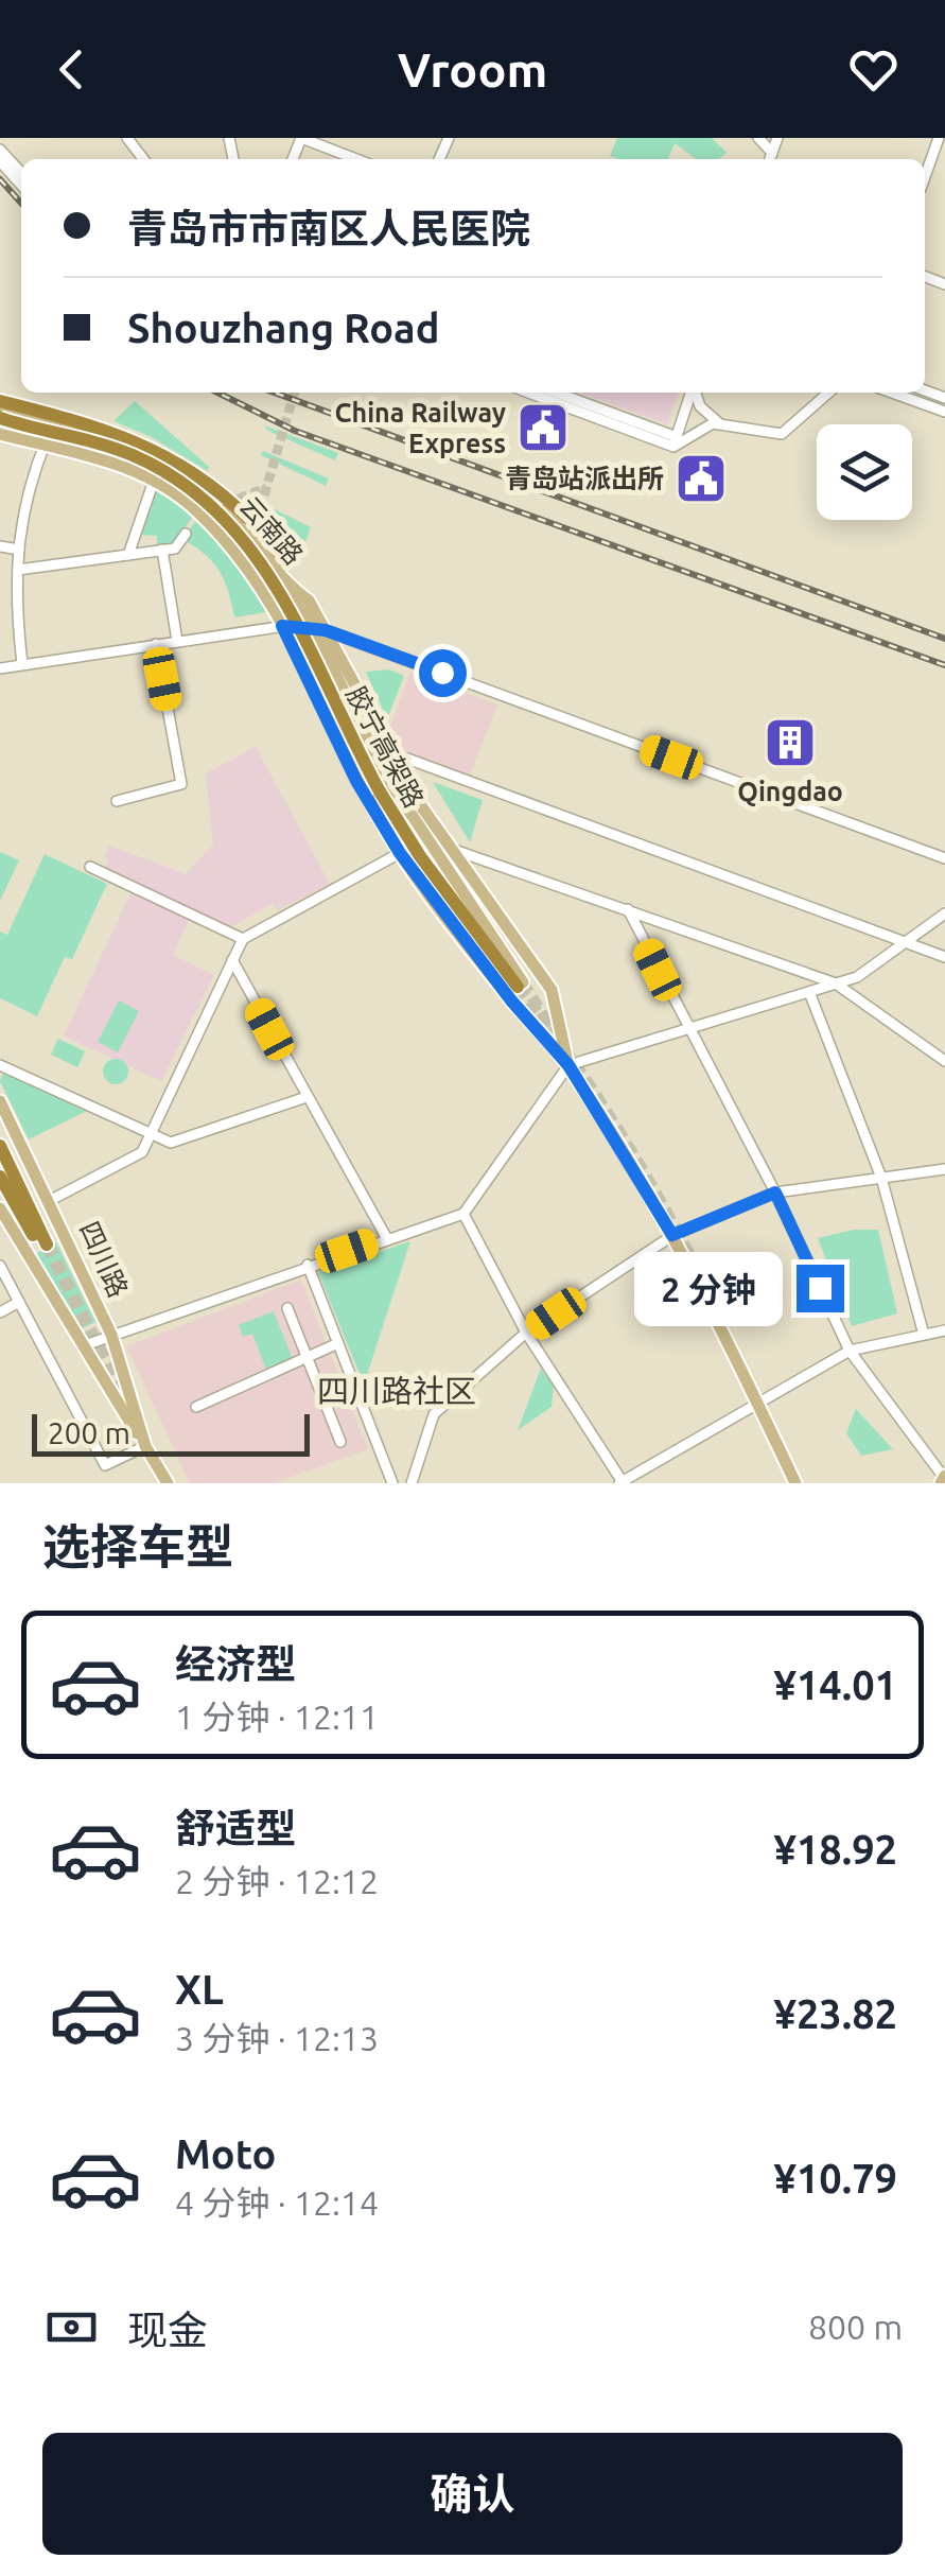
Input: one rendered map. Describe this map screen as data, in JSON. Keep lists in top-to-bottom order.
{
  "streets": {
    "highway": ["胶宁高架路"],
    "main road": ["云南路", "四川路"]
  },
  "districts": ["四川路社区"],
  "places": {
    "public building": ["China Railway Express", "青岛站派出所"],
    "building": ["Qingdao"]
  },
  "scale_bar": "200 m",
  "page": {
    "header": "Vroom",
    "banner": ["青岛市市南区人民医院", "Shouzhang Road"],
    "bubble": "2 分钟",
    "scale": "200 m",
    "heading": "选择车型",
    "list": [
      {
        "name": "经济型",
        "note": "1 分钟 · 12:11",
        "value": "¥14.01"
      },
      {
        "name": "舒适型",
        "note": "2 分钟 · 12:12",
        "value": "¥18.92"
      },
      {
        "name": "XL",
        "note": "3 分钟 · 12:13",
        "value": "¥23.82"
      },
      {
        "name": "Moto",
        "note": "4 分钟 · 12:14",
        "value": "¥10.79"
      }
    ],
    "pay": ["现金", "800 m"],
    "buttons": "确认"
  }
}
